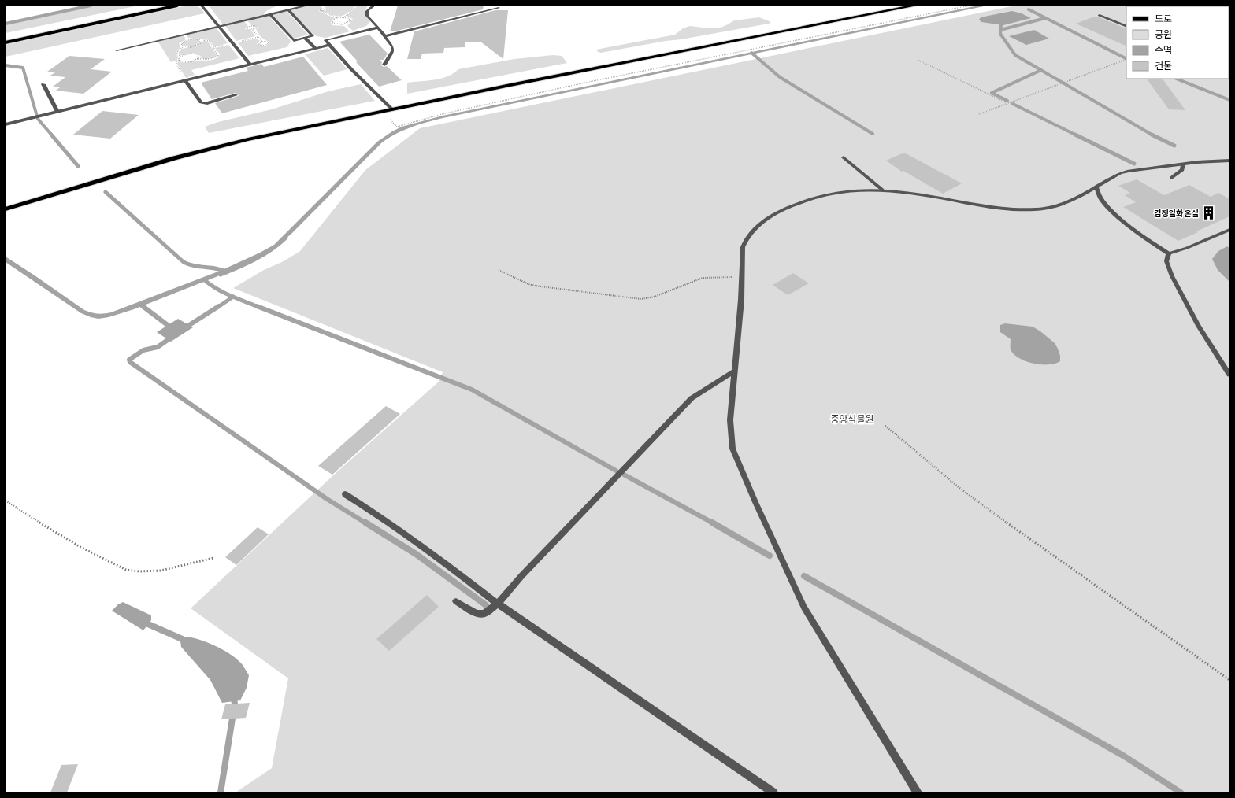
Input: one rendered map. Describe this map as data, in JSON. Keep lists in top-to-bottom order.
{
  "parks": ["중앙식물원"],
  "places": {
    "building": ["김정일화 온실"]
  },
  "legend": [
    "도로",
    "공원",
    "수역",
    "건물"
  ]
}
